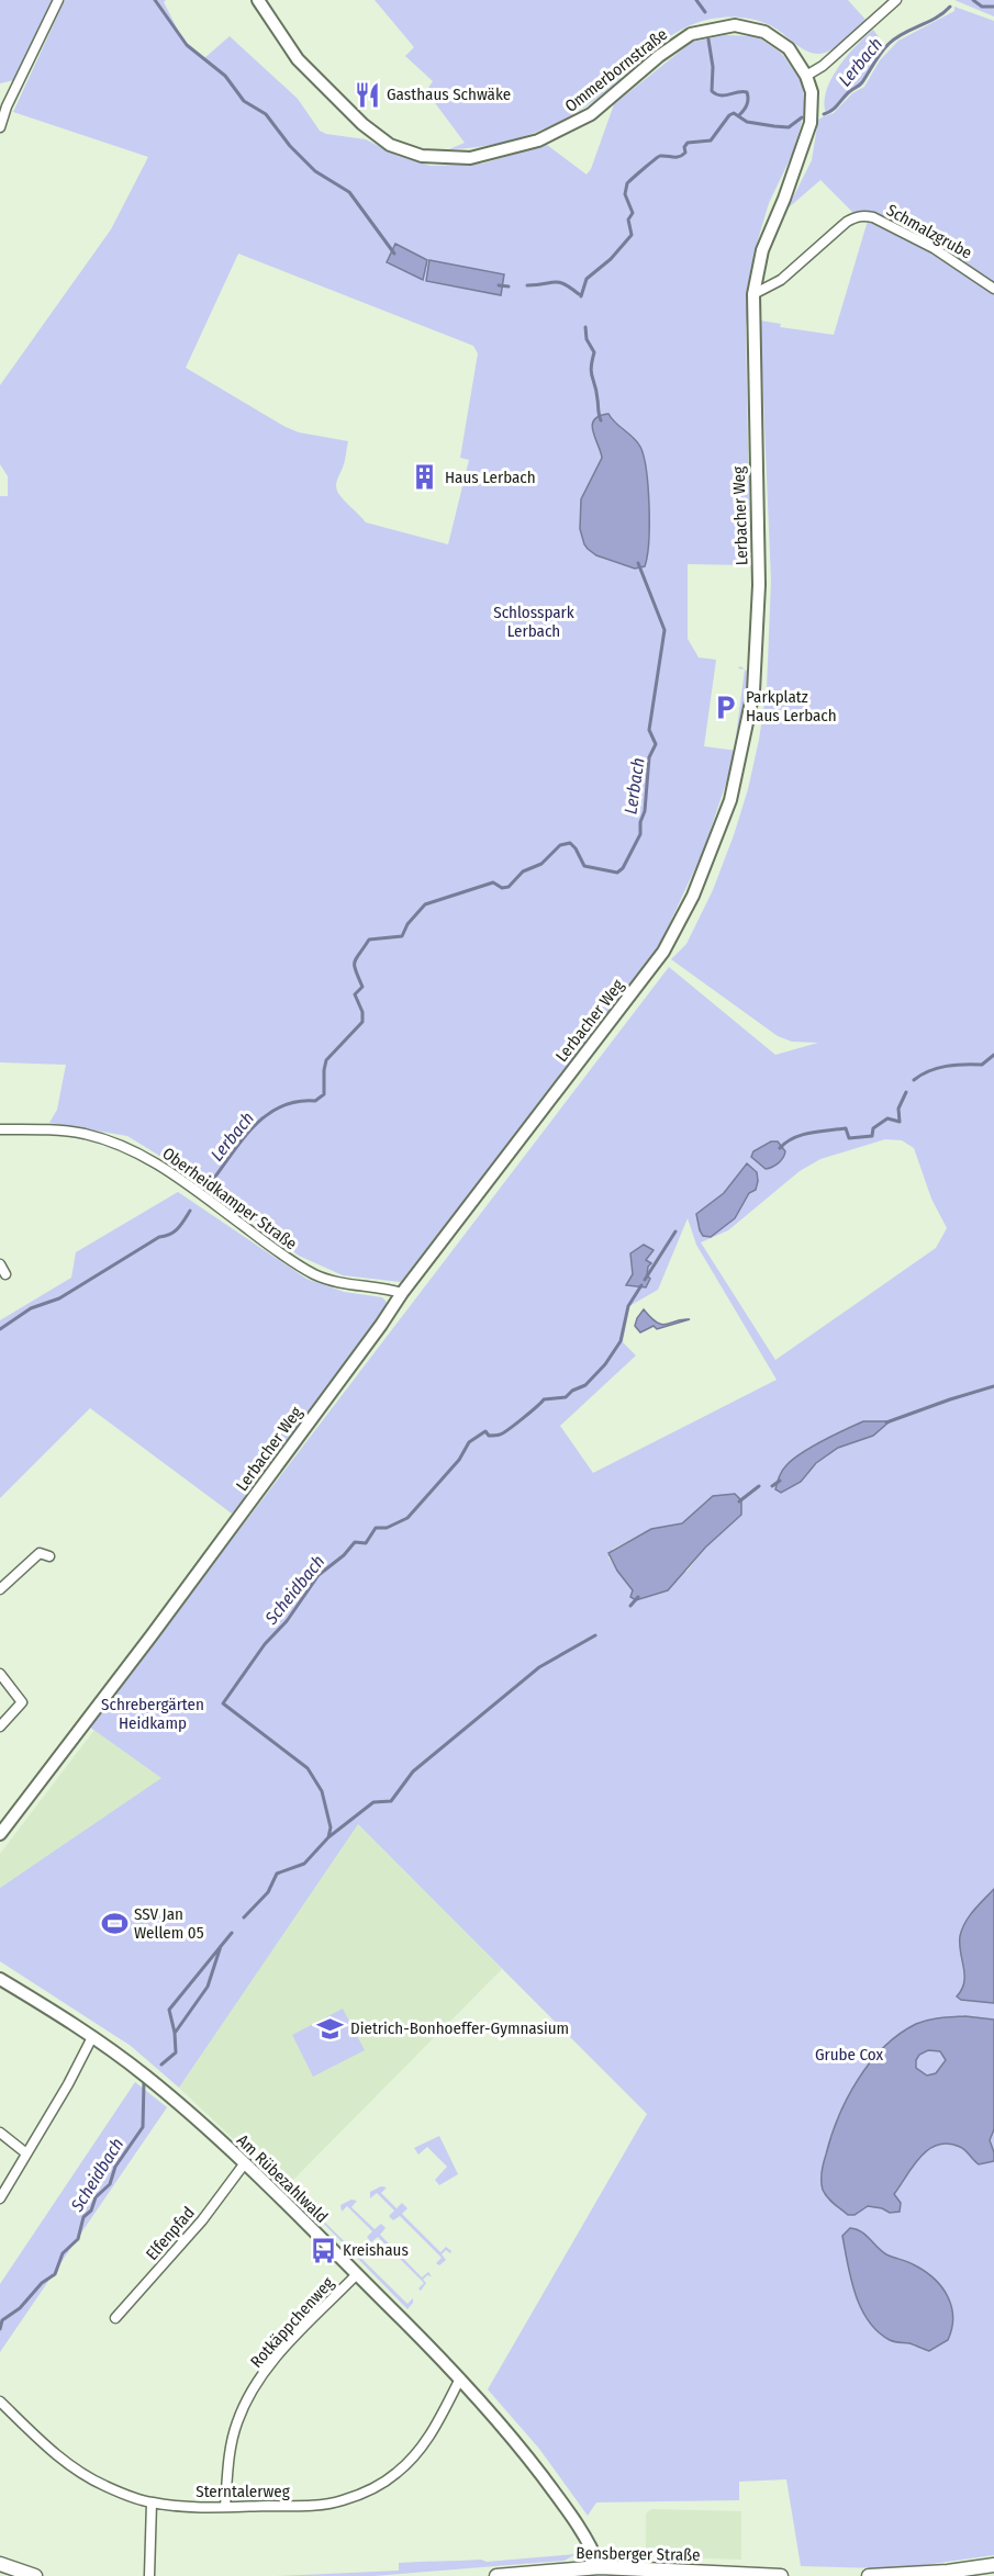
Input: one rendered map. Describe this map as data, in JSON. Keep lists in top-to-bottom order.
{
  "streets": {
    "main road": ["Bensberger Straße"],
    "street": [
      "Ommerbornstraße",
      "Schmalzgrube",
      "Lerbacher Weg",
      "Oberheidkamper Straße",
      "Am Rübezahlwald",
      "Elfenpfad",
      "Rotkäppchenweg",
      "Sterntalerweg"
    ]
  },
  "crossings": [
    ["Ommerbornstraße", "Lerbacher Weg"],
    ["Schmalzgrube", "Lerbacher Weg"],
    ["Lerbacher Weg", "Oberheidkamper Straße"],
    ["Am Rübezahlwald", "Elfenpfad"],
    ["Am Rübezahlwald", "Rotkäppchenweg"],
    ["Am Rübezahlwald", "Sterntalerweg"],
    ["Am Rübezahlwald", "Bensberger Straße"],
    ["Rotkäppchenweg", "Sterntalerweg"]
  ],
  "water": ["Lerbach", "Scheidbach"],
  "parks": ["Schlosspark Lerbach", "Schrebergärten Heidkamp", "Grube Cox"],
  "places": {
    "restaurant": ["Gasthaus Schwäke"],
    "building": ["Haus Lerbach"],
    "parking": ["Parkplatz Haus Lerbach"],
    "sports": ["SSV Jan Wellem 05"],
    "school or university": ["Dietrich-Bonhoeffer-Gymnasium"],
    "bus stop": ["Kreishaus"]
  }
}
